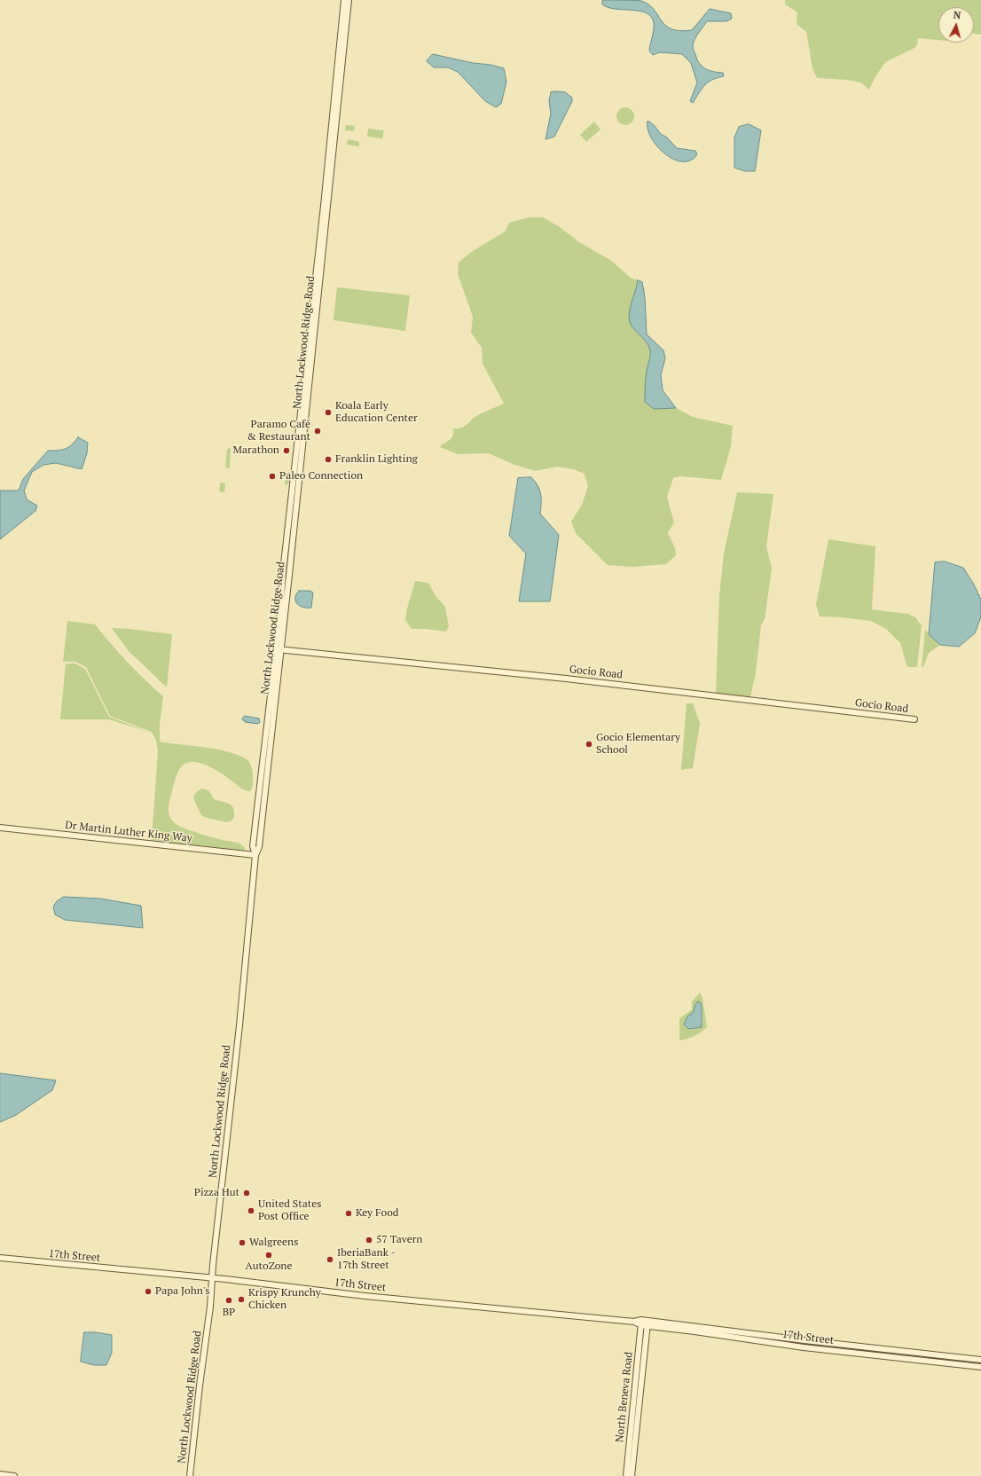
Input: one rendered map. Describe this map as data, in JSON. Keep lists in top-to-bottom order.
{
  "streets": {
    "main road": [
      "North Lockwood Ridge Road",
      "Gocio Road",
      "Dr Martin Luther King Way",
      "17th Street",
      "North Beneva Road"
    ]
  },
  "crossings": [
    ["North Lockwood Ridge Road", "Gocio Road"],
    ["North Lockwood Ridge Road", "Dr Martin Luther King Way"],
    ["North Lockwood Ridge Road", "17th Street"],
    ["17th Street", "North Beneva Road"]
  ],
  "places": [
    "Koala Early Education Center",
    "Paramo Café & Restaurant",
    "Marathon",
    "Franklin Lighting",
    "Paleo Connection",
    "Gocio Elementary School",
    "Pizza Hut",
    "United States Post Office",
    "Key Food",
    "57 Tavern",
    "Walgreens",
    "AutoZone",
    "IberiaBank - 17th Street",
    "Papa John's",
    "Krispy Krunchy Chicken",
    "BP"
  ],
  "north": "top"
}
